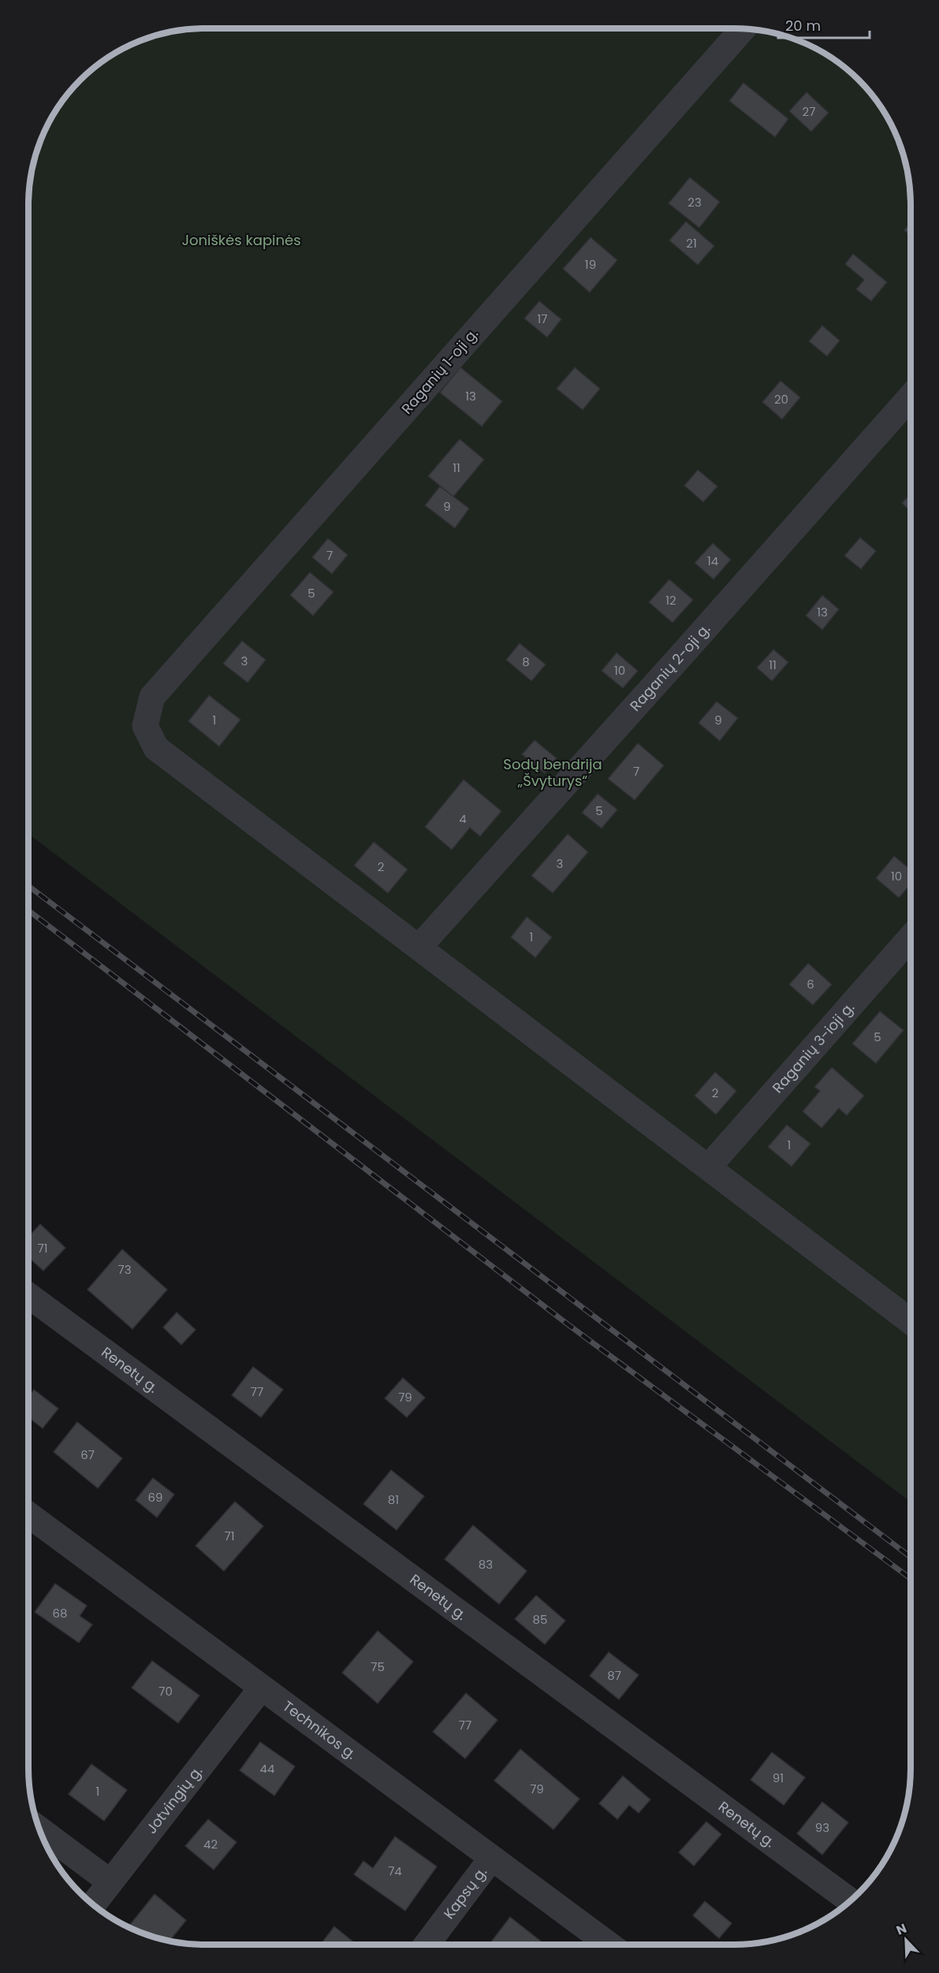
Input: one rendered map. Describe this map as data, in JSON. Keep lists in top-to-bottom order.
{
  "streets": {
    "street": [
      "Raganių 1-oji g.",
      "Raganių 2-oji g.",
      "Raganių 3-ioji g.",
      "Renetų g.",
      "Technikos g.",
      "Jotvingių g.",
      "Kapsų g."
    ]
  },
  "crossings": [
    ["Raganių 1-oji g.", "Raganių 2-oji g."],
    ["Technikos g.", "Jotvingių g."],
    ["Technikos g.", "Kapsų g."]
  ],
  "parks": ["Joniškės kapinės", "Sodų bendrija „Švyturys“"],
  "house_numbers": [
    "27",
    "23",
    "21",
    "19",
    "17",
    "13",
    "20",
    "11",
    "9",
    "7",
    "14",
    "5",
    "12",
    "13",
    "3",
    "8",
    "11",
    "10",
    "1",
    "9",
    "7",
    "5",
    "4",
    "3",
    "2",
    "10",
    "1",
    "6",
    "5",
    "2",
    "1",
    "71",
    "73",
    "77",
    "79",
    "67",
    "69",
    "81",
    "71",
    "83",
    "68",
    "85",
    "75",
    "87",
    "70",
    "77",
    "44",
    "91",
    "79",
    "1",
    "93",
    "42",
    "74"
  ],
  "scale_bar": "20 m",
  "north": "top left"
}
